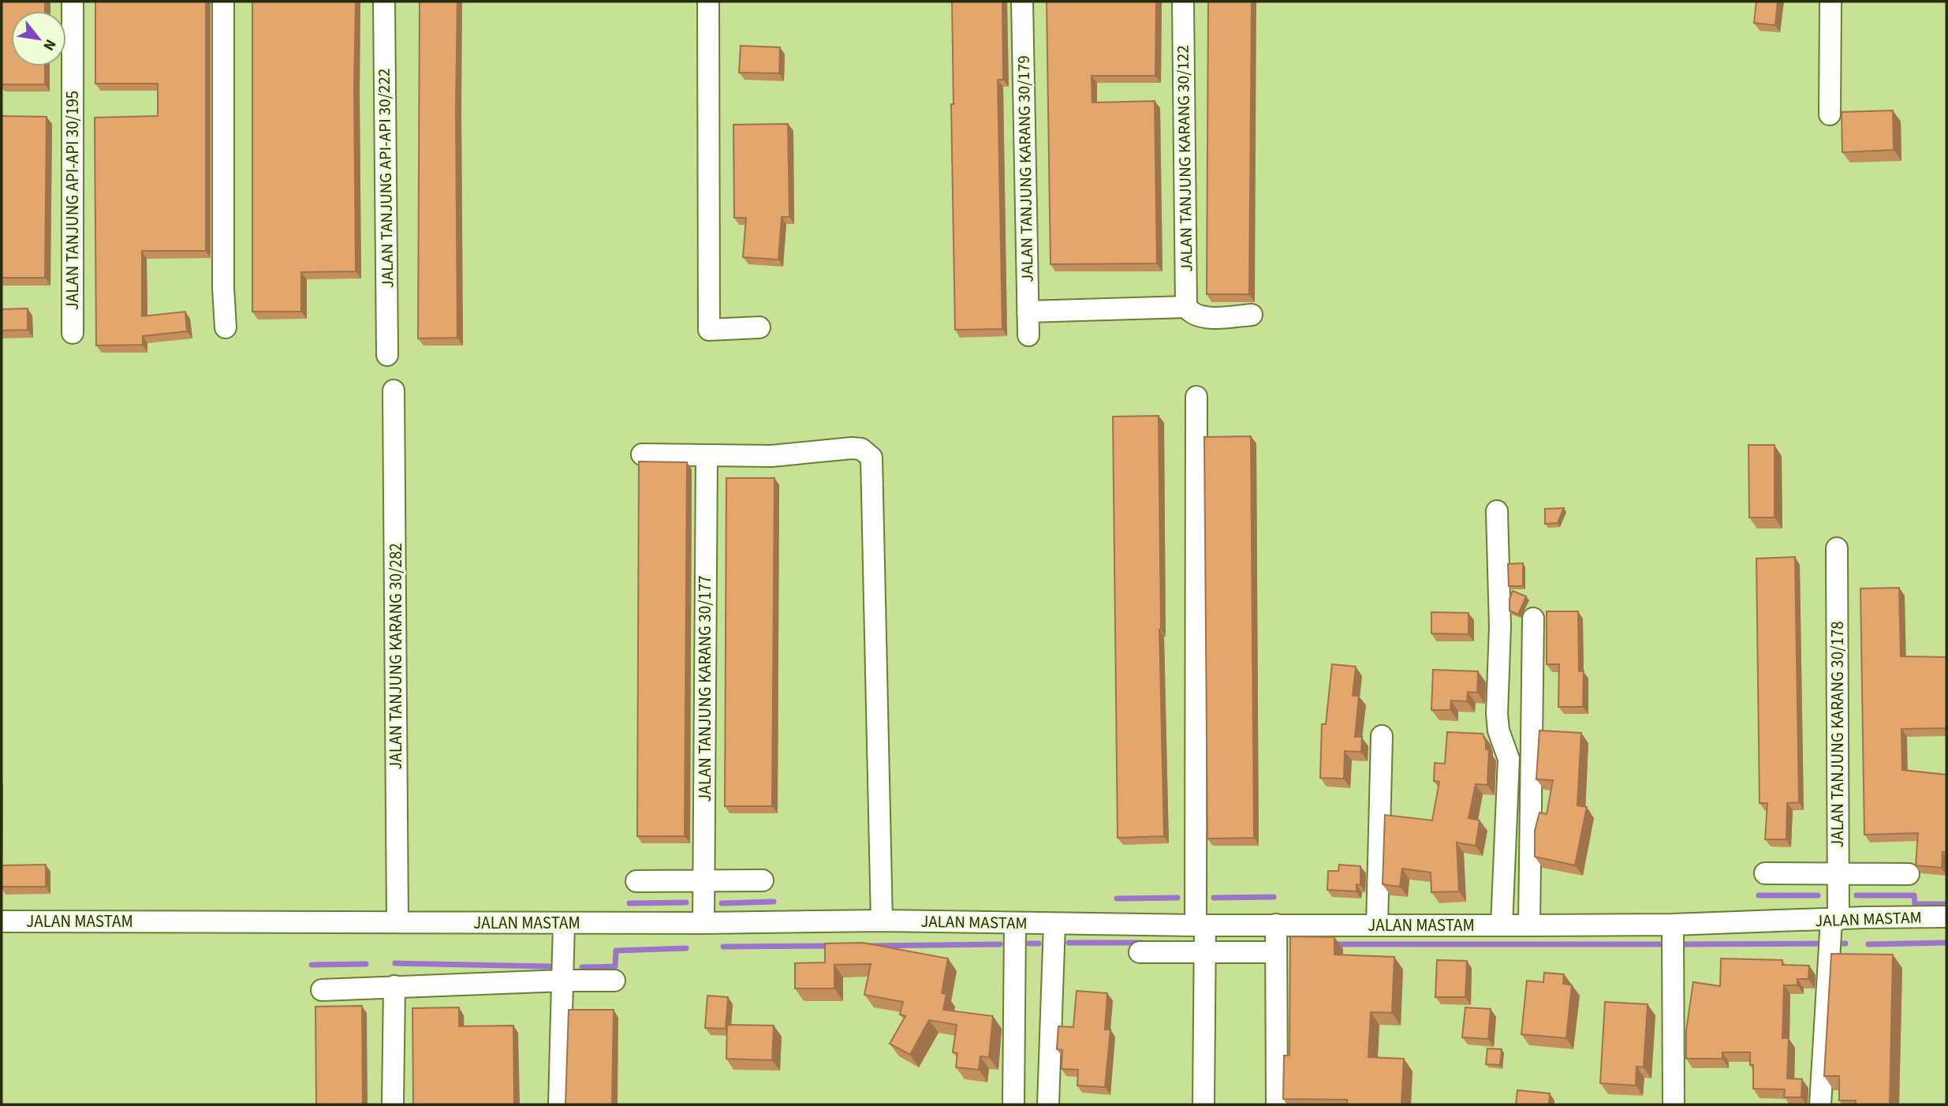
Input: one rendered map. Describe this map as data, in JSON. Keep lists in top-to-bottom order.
{
  "streets": {
    "street": [
      "JALAN TANJUNG KARANG 30/122",
      "JALAN TANJUNG KARANG 30/179",
      "JALAN TANJUNG API-API 30/222",
      "JALAN TANJUNG API-API 30/195",
      "JALAN TANJUNG KARANG 30/282",
      "JALAN TANJUNG KARANG 30/177",
      "JALAN TANJUNG KARANG 30/178",
      "JALAN MASTAM"
    ]
  },
  "crossings": [
    ["JALAN TANJUNG KARANG 30/282", "JALAN MASTAM"],
    ["JALAN TANJUNG KARANG 30/177", "JALAN MASTAM"],
    ["JALAN TANJUNG KARANG 30/178", "JALAN MASTAM"]
  ],
  "north": "bottom right"
}
